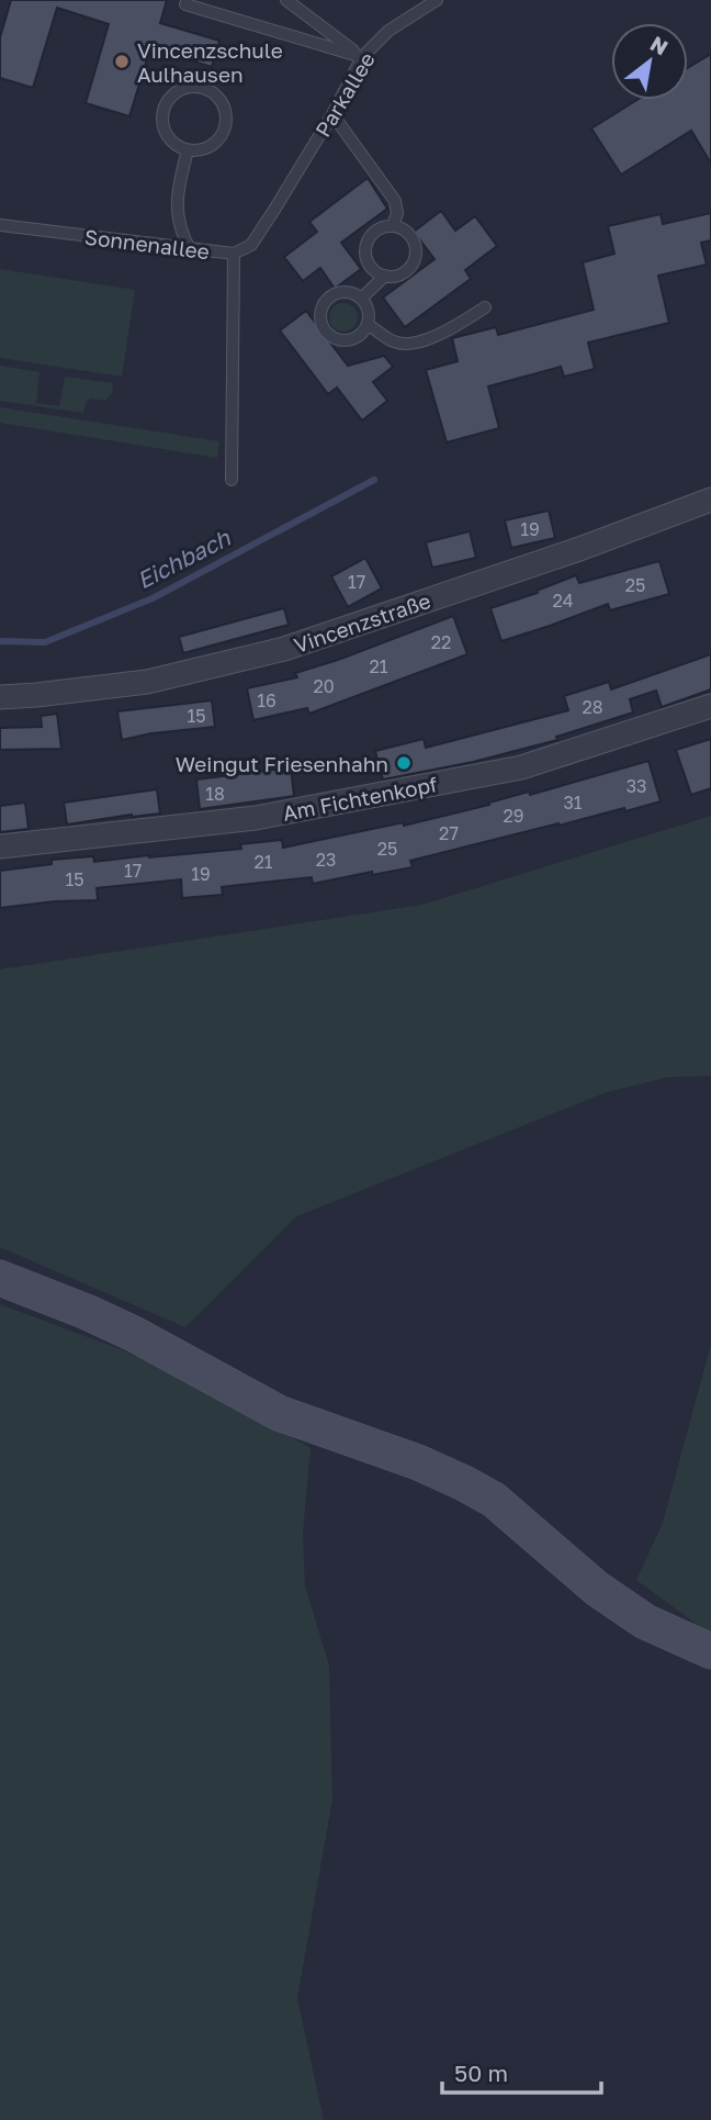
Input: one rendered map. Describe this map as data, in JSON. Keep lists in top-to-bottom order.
{
  "streets": {
    "street": ["Vincenzstraße", "Am Fichtenkopf"],
    "lane": ["Parkallee", "Sonnenallee"]
  },
  "crossings": [
    ["Parkallee", "Sonnenallee"]
  ],
  "water": ["Eichbach"],
  "places": ["Vincenzschule Aulhausen", "Weingut Friesenhahn"],
  "house_numbers": [
    "19",
    "17",
    "25",
    "24",
    "22",
    "21",
    "20",
    "16",
    "28",
    "15",
    "33",
    "18",
    "31",
    "29",
    "27",
    "25",
    "23",
    "21",
    "17",
    "19",
    "15"
  ],
  "scale_bar": "50 m",
  "north": "top right"
}
